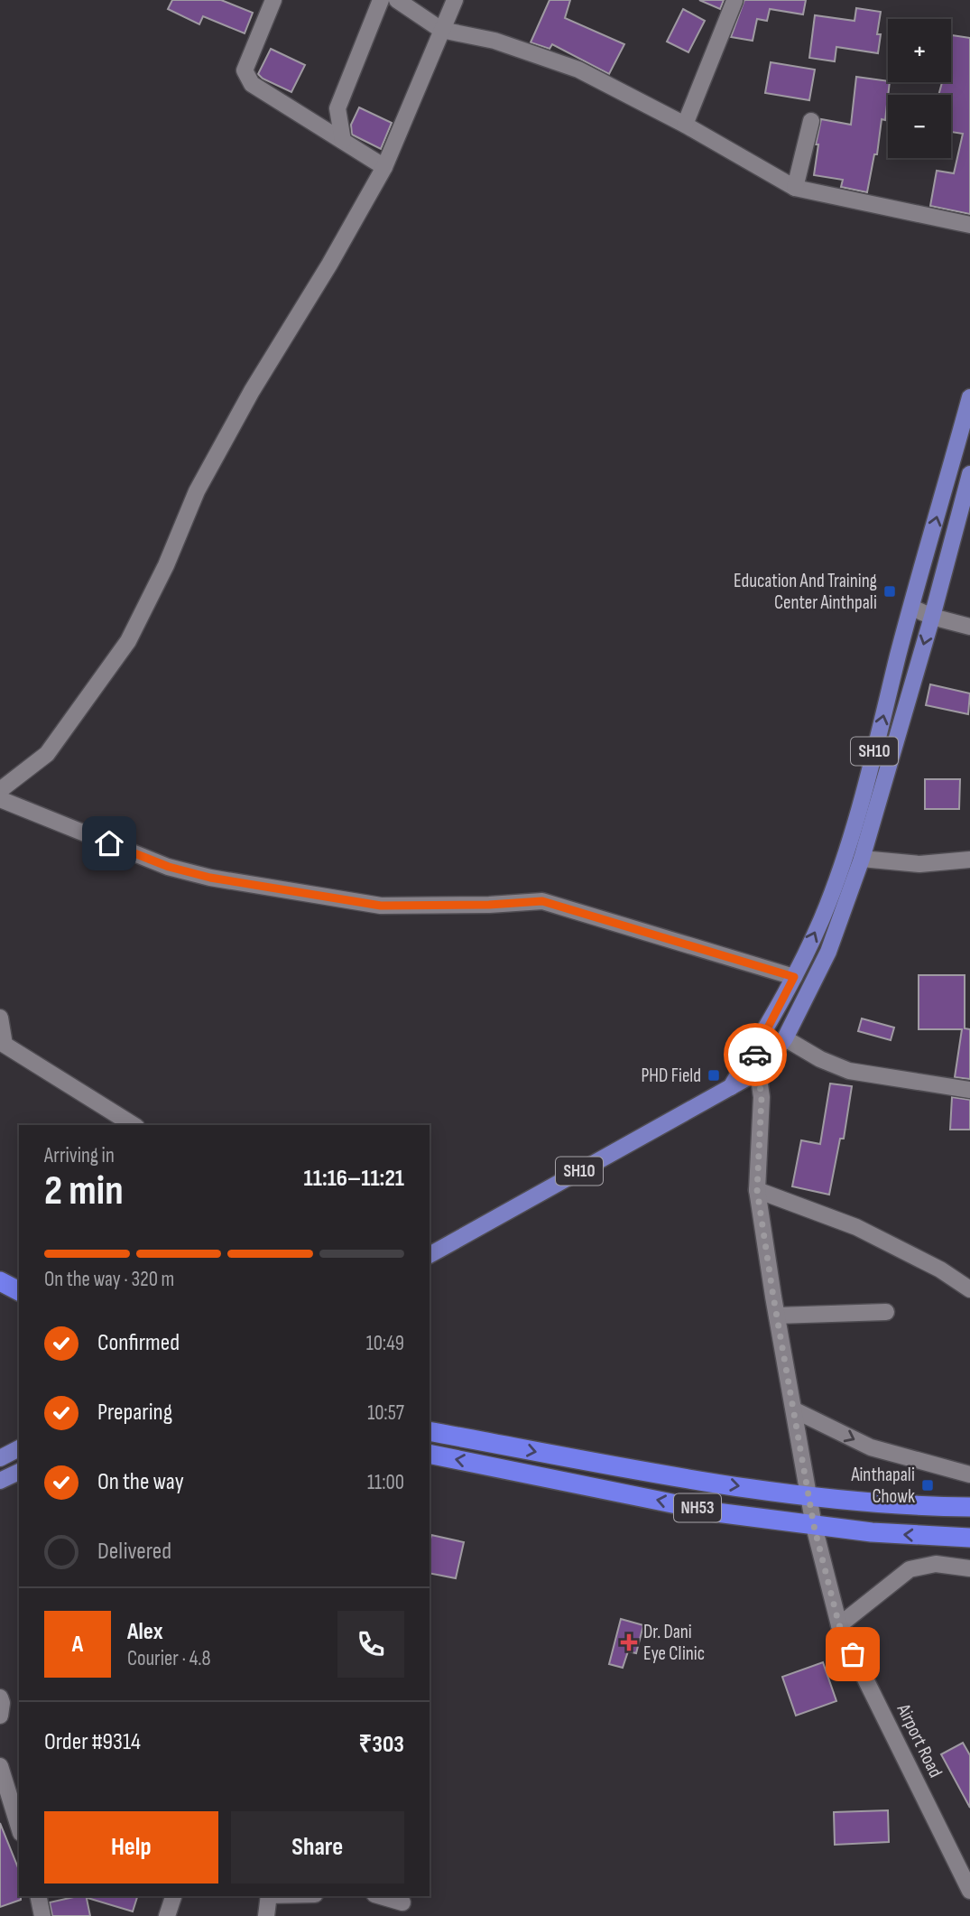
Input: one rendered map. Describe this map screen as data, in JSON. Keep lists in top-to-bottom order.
{
  "streets": {
    "highway": ["NH53"],
    "main road": ["SH10"],
    "street": ["Airport Road"]
  },
  "crossings": [
    ["SH10", "Airport Road"],
    ["NH53", "Airport Road"]
  ],
  "places": {
    "transit": ["Education And Training Center Ainthpali", "PHD Field", "Ainthapali Chowk"],
    "health": ["Dr. Dani Eye Clinic"]
  },
  "page": {
    "map_buttons": ["+", "−"],
    "heading": ["2 min", "Arriving in", "11:16–11:21"],
    "panel": [
      "Alex",
      "Courier · 4.8",
      "Order #9314",
      "₹303"
    ],
    "bar": "On the way · 320 m",
    "list": [
      ["Confirmed", "10:49"],
      ["Preparing", "10:57"],
      ["On the way", "11:00"],
      "Delivered"
    ],
    "round": "A",
    "buttons": ["Help", "Share"]
  }
}
